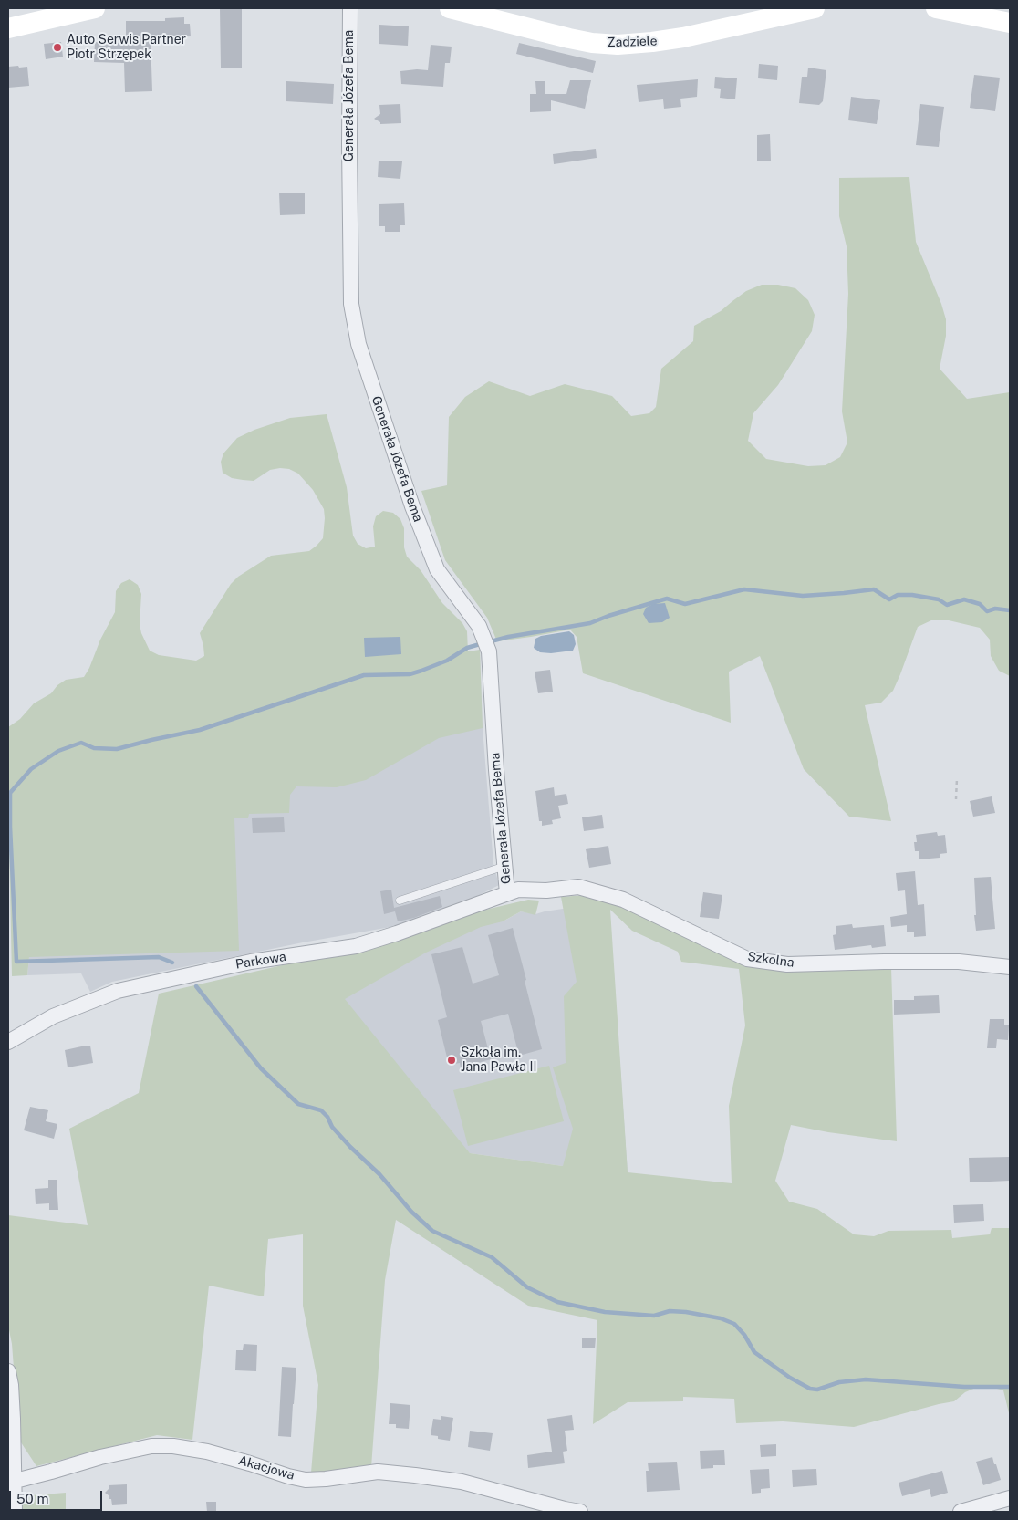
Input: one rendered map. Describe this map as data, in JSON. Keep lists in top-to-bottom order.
{
  "streets": {
    "street": [
      "Zadziele",
      "Generała Józefa Bema",
      "Szkolna",
      "Parkowa",
      "Akacjowa"
    ]
  },
  "crossings": [
    ["Generała Józefa Bema", "Szkolna"],
    ["Generała Józefa Bema", "Parkowa"],
    ["Szkolna", "Parkowa"]
  ],
  "places": ["Auto Serwis Partner Piotr Strzępek", "Szkoła im. Jana Pawła II"],
  "scale_bar": "50 m"
}
